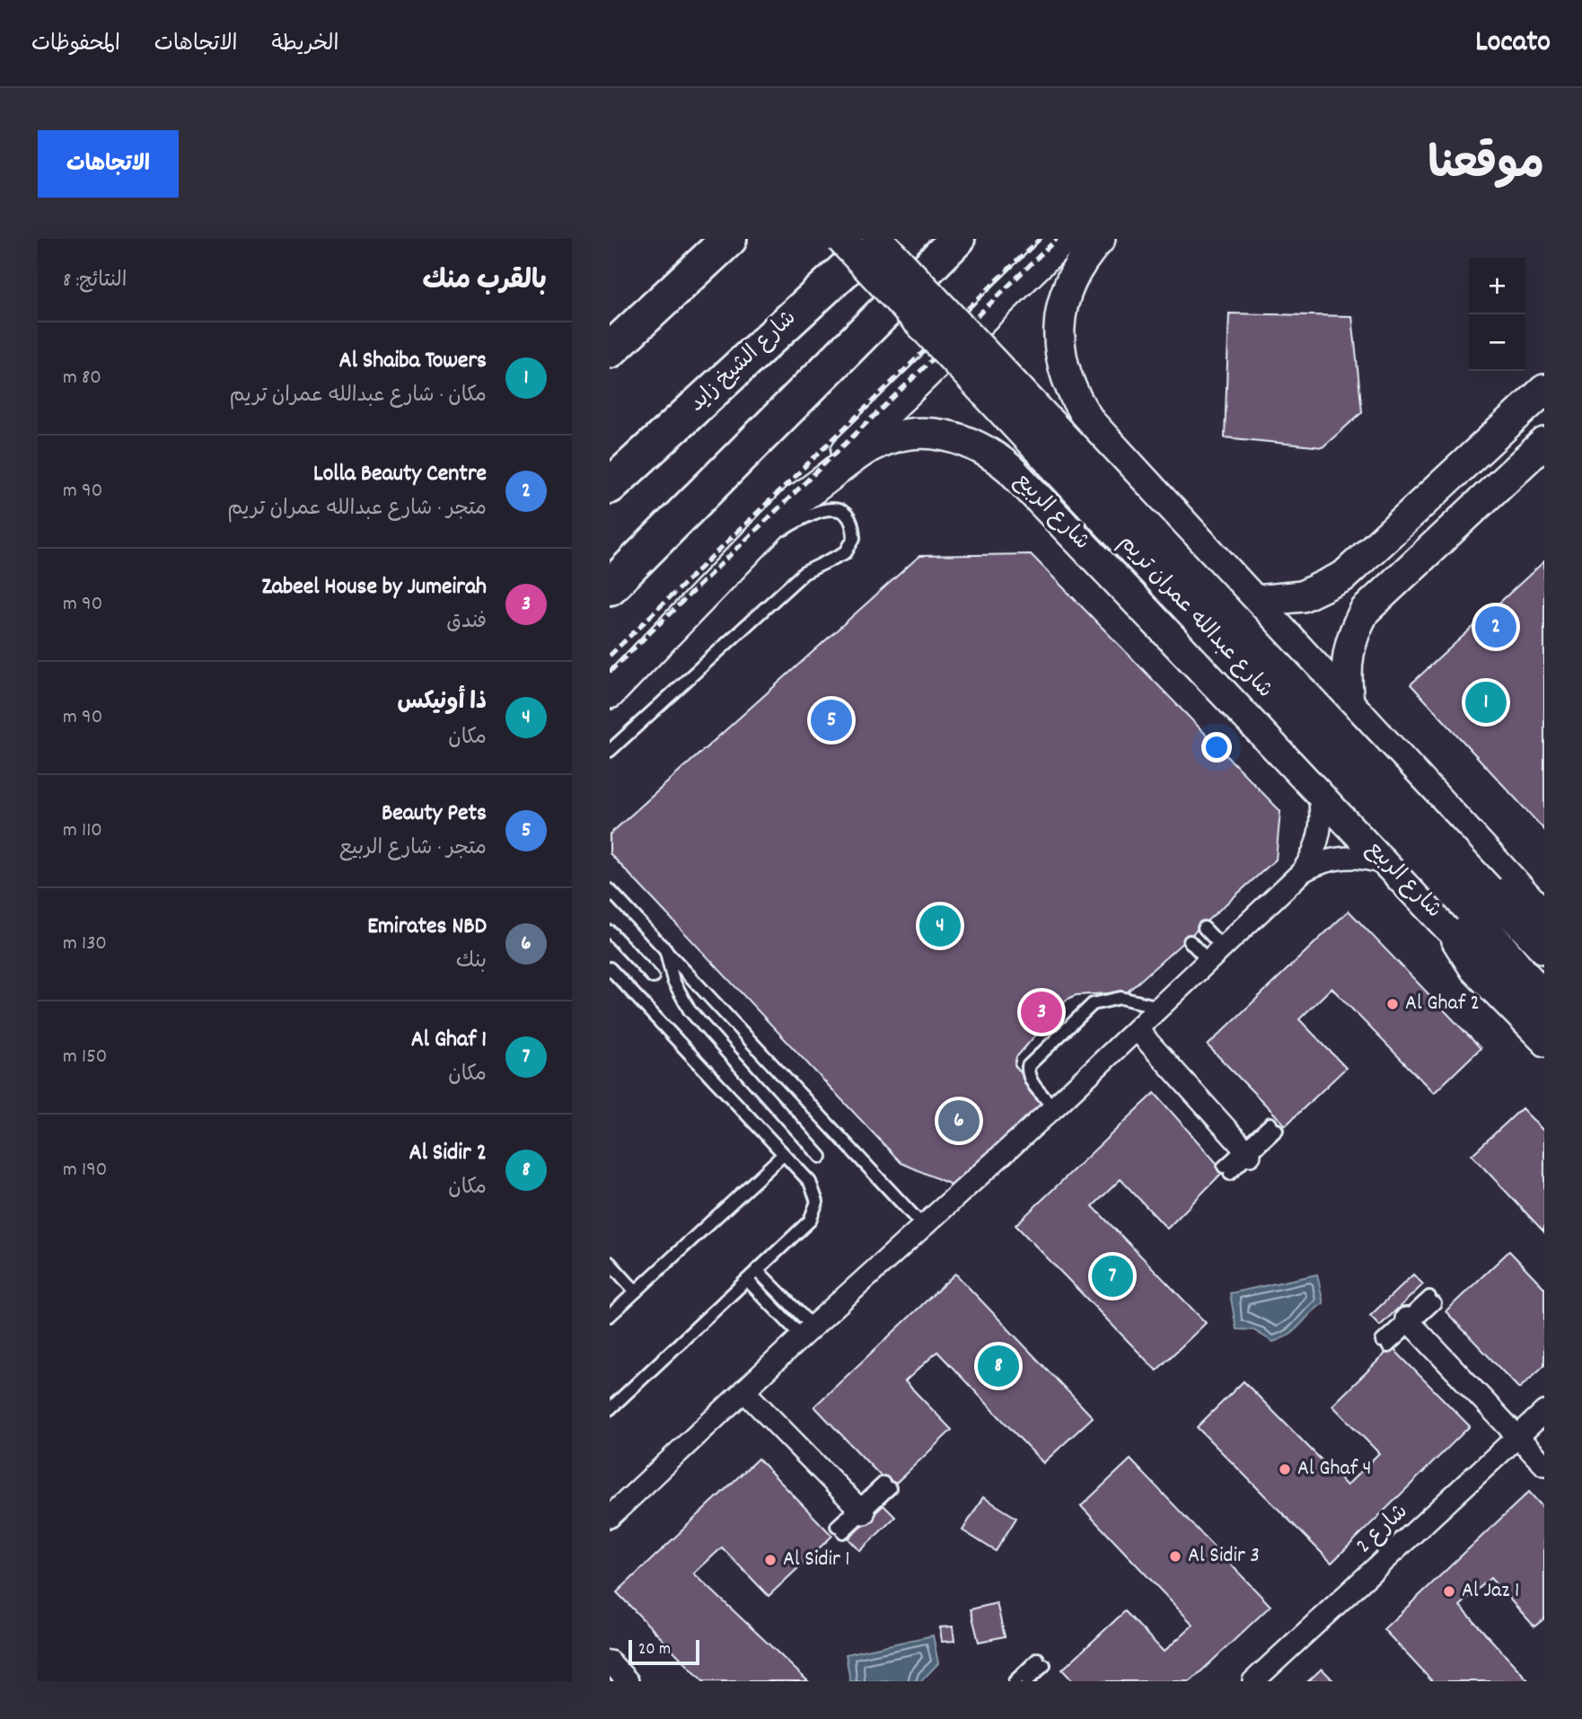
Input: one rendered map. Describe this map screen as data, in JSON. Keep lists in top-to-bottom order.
{
  "streets": {
    "highway": ["شارع الشيخ زايد"],
    "main road": ["شارع الربيع", "شارع عبدالله عمران تريم"],
    "street": ["شارع 2"]
  },
  "crossings": [
    ["شارع الشيخ زايد", "شارع عبدالله عمران تريم"],
    ["شارع الربيع", "شارع عبدالله عمران تريم"]
  ],
  "places": [
    "Al Ghaf 2",
    "Al Ghaf 4",
    "Al Sidir 3",
    "Al Sidir 1",
    "Al Jaz 1"
  ],
  "scale_bar": "20 m",
  "page": {
    "header": "Locato",
    "nav": ["الخريطة", "الاتجاهات", "المحفوظات"],
    "title": "موقعنا",
    "buttons": "الاتجاهات",
    "heading": ["بالقرب منك", "النتائج: 8"],
    "map_buttons": ["+", "−"],
    "list": [
      {
        "mark": "1",
        "name": "Al Shaiba Towers",
        "note": "مكان · شارع عبدالله عمران تريم",
        "value": "80 m"
      },
      {
        "mark": "2",
        "name": "Lolla Beauty Centre",
        "note": "متجر · شارع عبدالله عمران تريم",
        "value": "90 m"
      },
      {
        "mark": "3",
        "name": "Zabeel House by Jumeirah",
        "note": "فندق",
        "value": "90 m"
      },
      {
        "mark": "4",
        "name": "ذا أونيكس",
        "note": "مكان",
        "value": "90 m"
      },
      {
        "mark": "5",
        "name": "Beauty Pets",
        "note": "متجر · شارع الربيع",
        "value": "110 m"
      },
      {
        "mark": "6",
        "name": "Emirates NBD",
        "note": "بنك",
        "value": "130 m"
      },
      {
        "mark": "7",
        "name": "Al Ghaf 1",
        "note": "مكان",
        "value": "150 m"
      },
      {
        "mark": "8",
        "name": "Al Sidir 2",
        "note": "مكان",
        "value": "190 m"
      }
    ],
    "pins": [
      "2",
      "1",
      "5",
      "4",
      "3",
      "6",
      "7",
      "8"
    ],
    "scale": "20 m"
  }
}
